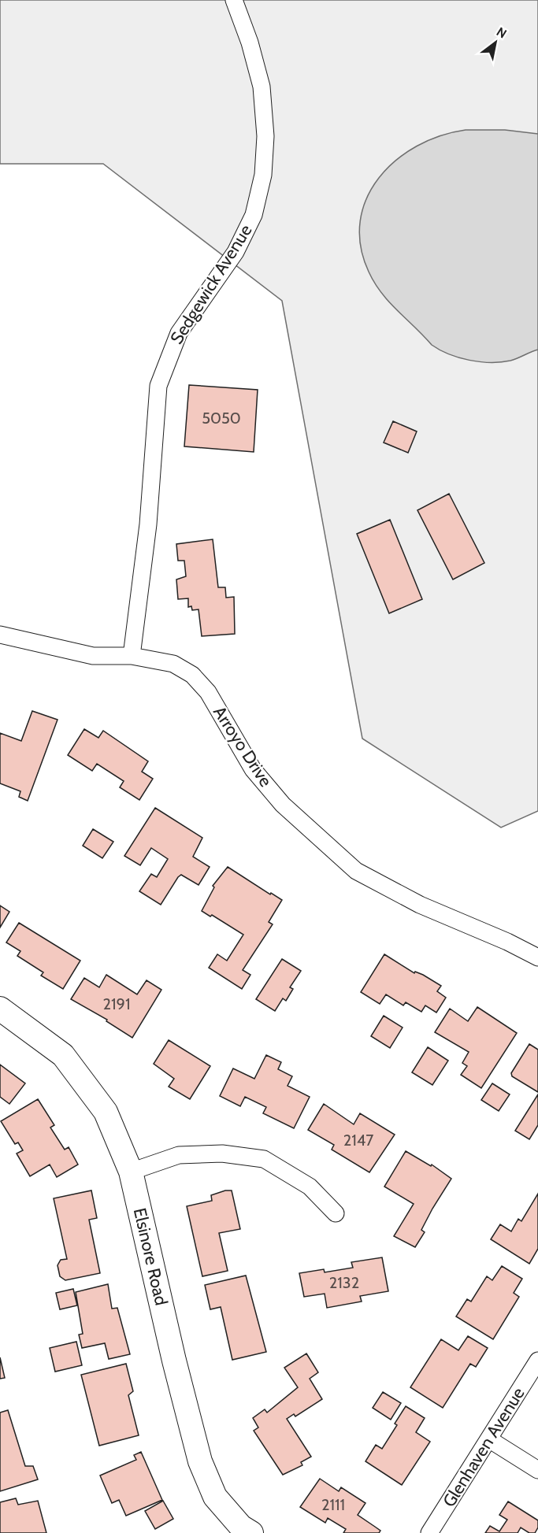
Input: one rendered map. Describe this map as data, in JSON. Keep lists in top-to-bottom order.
{
  "streets": {
    "street": [
      "Sedgewick Avenue",
      "Arroyo Drive",
      "Elsinore Road",
      "Glenhaven Avenue"
    ]
  },
  "crossings": [
    ["Sedgewick Avenue", "Arroyo Drive"]
  ],
  "house_numbers": [
    "5050",
    "2191",
    "2147",
    "2132",
    "2111"
  ],
  "north": "top right"
}
